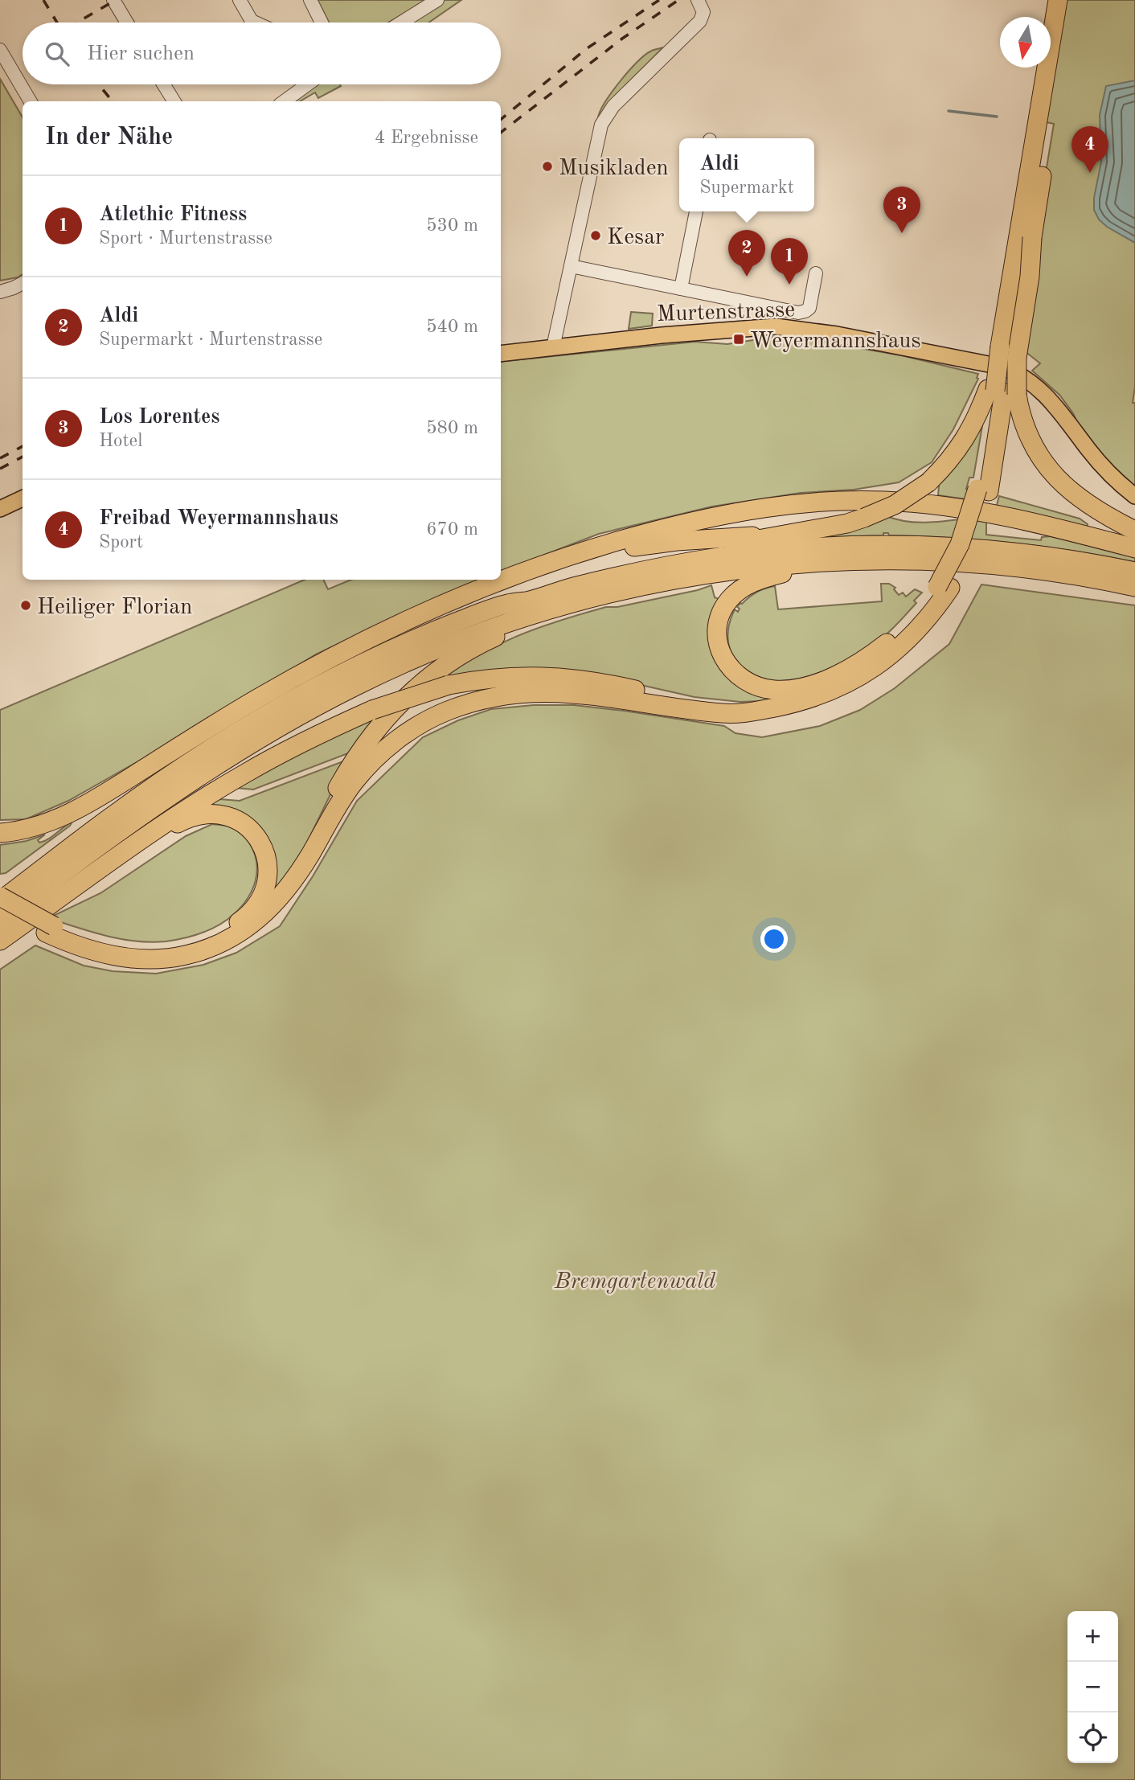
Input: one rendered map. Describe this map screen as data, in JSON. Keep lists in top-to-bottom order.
{
  "streets": {
    "main road": ["Murtenstrasse"]
  },
  "parks": ["Bremgartenwald"],
  "places": {
    "other": ["Musikladen", "Kesar", "Heiliger Florian"],
    "transit": ["Weyermannshaus"]
  },
  "north": "bottom",
  "page": {
    "search": "Hier suchen",
    "heading": ["In der Nähe", "4 Ergebnisse"],
    "pins": [
      "4",
      "3",
      "2",
      "1"
    ],
    "popup": ["Aldi", "Supermarkt"],
    "list": [
      {
        "mark": "1",
        "name": "Atlethic Fitness",
        "note": "Sport · Murtenstrasse",
        "value": "530 m"
      },
      {
        "mark": "2",
        "name": "Aldi",
        "note": "Supermarkt · Murtenstrasse",
        "value": "540 m"
      },
      {
        "mark": "3",
        "name": "Los Lorentes",
        "note": "Hotel",
        "value": "580 m"
      },
      {
        "mark": "4",
        "name": "Freibad Weyermannshaus",
        "note": "Sport",
        "value": "670 m"
      }
    ],
    "map_buttons": ["+", "−"]
  }
}
